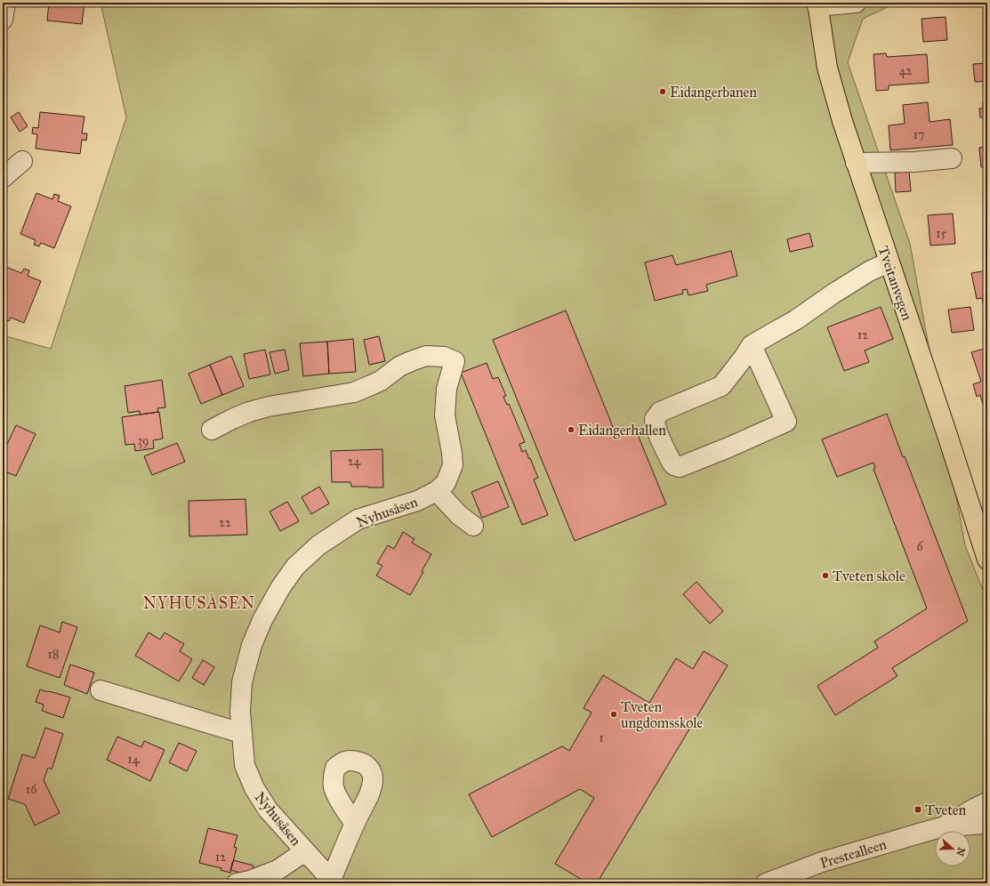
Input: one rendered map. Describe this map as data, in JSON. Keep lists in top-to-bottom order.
{
  "streets": {
    "main road": ["Tveitanvegen"],
    "street": ["Nyhusåsen", "Prestealleen"]
  },
  "districts": ["NYHUSÅSEN"],
  "places": {
    "other": [
      "Eidangerbanen",
      "Eidangerhallen",
      "Tveten skole",
      "Tveten ungdomsskole"
    ],
    "transit": ["Tveten"]
  },
  "house_numbers": [
    "42",
    "17",
    "15",
    "12",
    "39",
    "24",
    "22",
    "6",
    "18",
    "1",
    "14",
    "16",
    "12"
  ],
  "north": "right"
}
